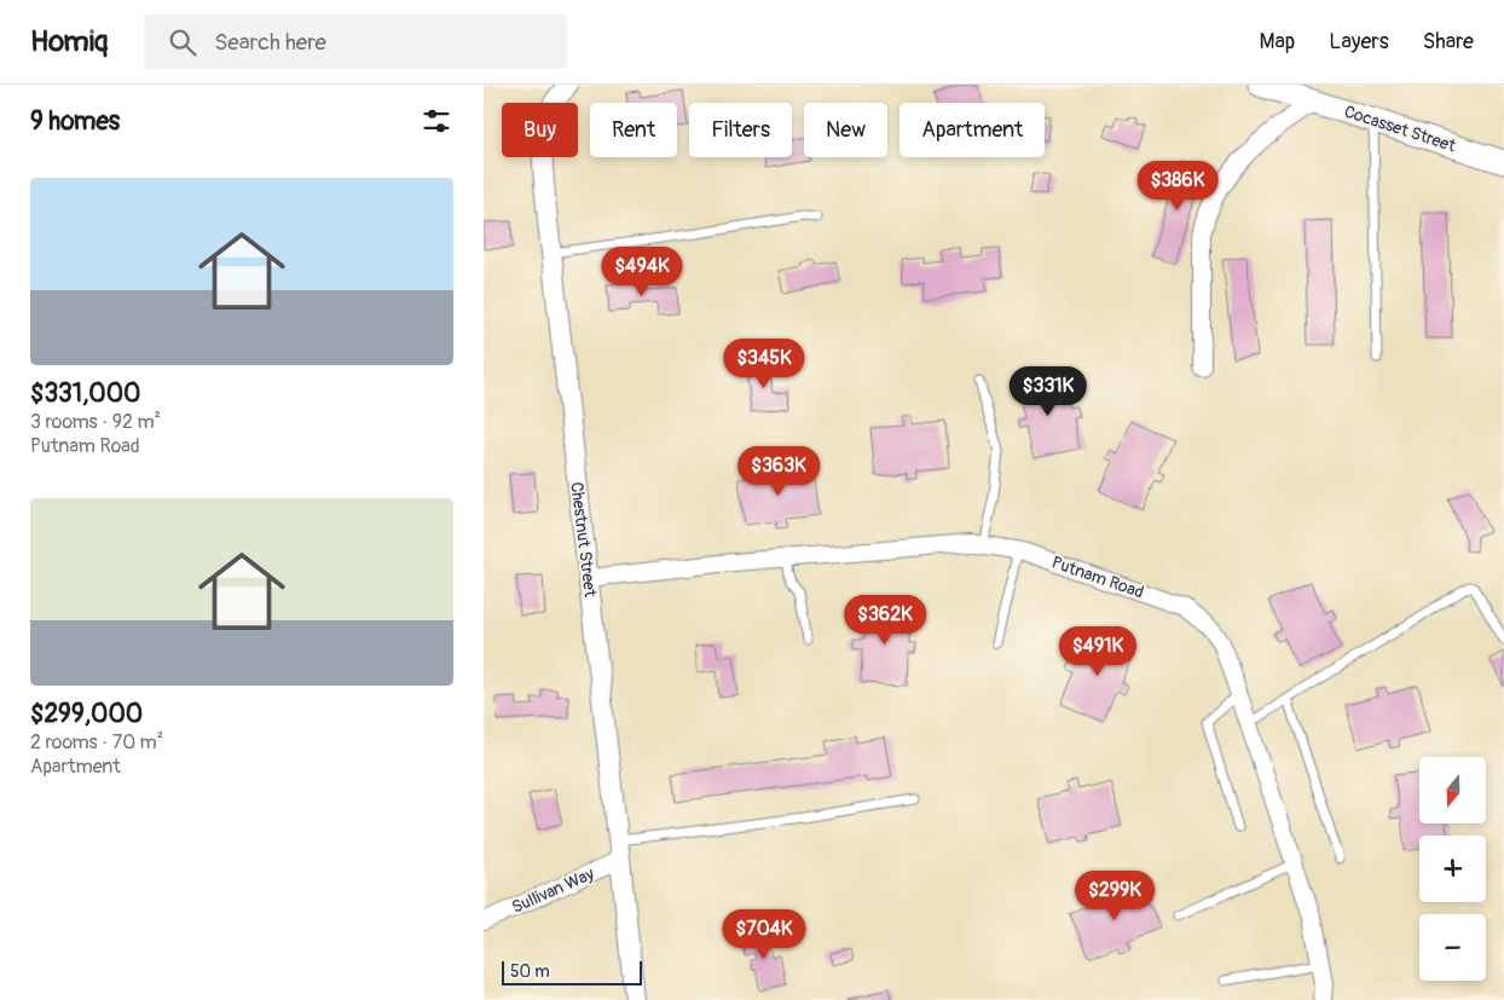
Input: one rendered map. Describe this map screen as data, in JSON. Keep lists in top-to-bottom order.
{
  "streets": {
    "main road": ["Cocasset Street"],
    "street": ["Chestnut Street", "Putnam Road", "Sullivan Way"]
  },
  "crossings": [
    ["Chestnut Street", "Putnam Road"],
    ["Chestnut Street", "Sullivan Way"]
  ],
  "scale_bar": "50 m",
  "north": "bottom",
  "page": {
    "header": "Homiq",
    "search": "Search here",
    "nav": ["Map", "Layers", "Share"],
    "heading": "9 homes",
    "chip": [
      "Buy",
      "Rent",
      "Filters",
      "New",
      "Apartment"
    ],
    "list": [
      {
        "name": "$331,000",
        "note": "3 rooms · 92 m² · Putnam Road"
      },
      {
        "name": "$299,000",
        "note": "2 rooms · 70 m² · Apartment"
      }
    ],
    "price": [
      "$386K",
      "$494K",
      "$345K",
      "$331K",
      "$363K",
      "$362K",
      "$491K",
      "$299K",
      "$704K"
    ],
    "map_buttons": ["+", "−"],
    "scale": "50 m"
  }
}
